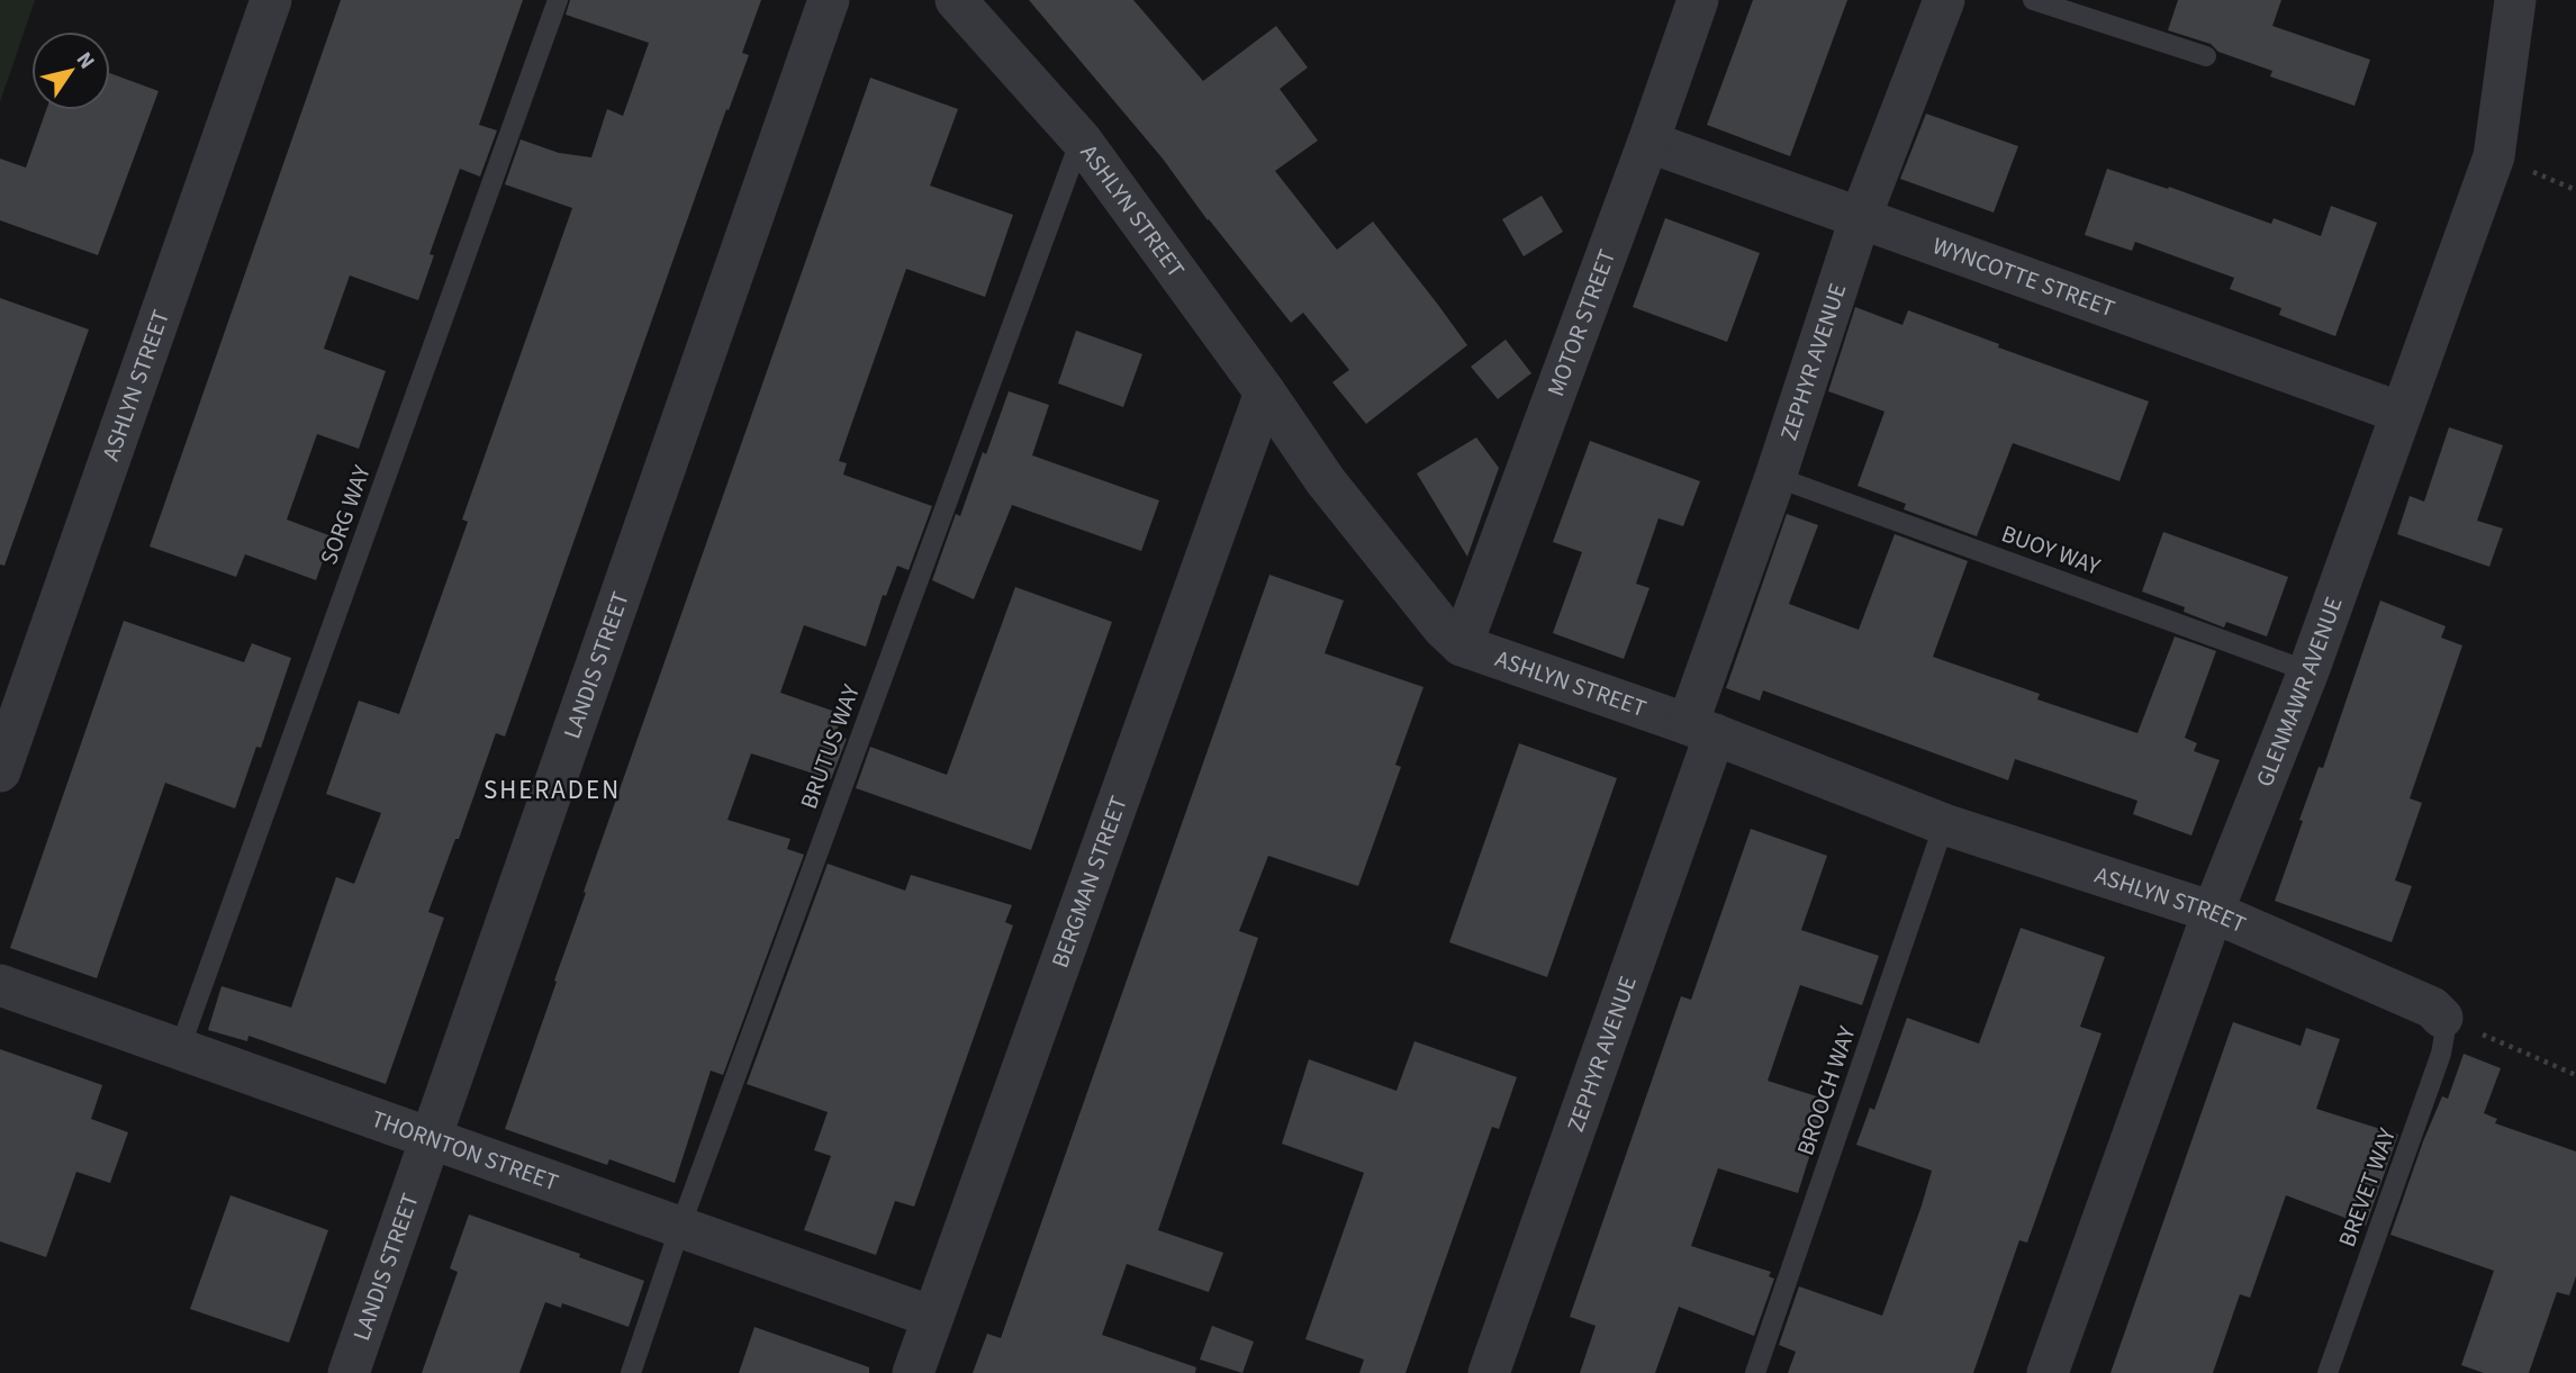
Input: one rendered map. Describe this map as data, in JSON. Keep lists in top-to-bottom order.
{
  "streets": {
    "street": [
      "ASHLYN STREET",
      "WYNCOTTE STREET",
      "MOTOR STREET",
      "ZEPHYR AVENUE",
      "LANDIS STREET",
      "GLENMAWR AVENUE",
      "BERGMAN STREET",
      "THORNTON STREET"
    ],
    "lane": [
      "SORG WAY",
      "BUOY WAY",
      "BRUTUS WAY",
      "BROOCH WAY",
      "BREVET WAY"
    ]
  },
  "crossings": [
    ["ASHLYN STREET", "MOTOR STREET"],
    ["ASHLYN STREET", "ZEPHYR AVENUE"],
    ["ASHLYN STREET", "GLENMAWR AVENUE"],
    ["ASHLYN STREET", "BRUTUS WAY"],
    ["ASHLYN STREET", "BERGMAN STREET"],
    ["ASHLYN STREET", "BROOCH WAY"],
    ["ASHLYN STREET", "BREVET WAY"],
    ["WYNCOTTE STREET", "MOTOR STREET"],
    ["WYNCOTTE STREET", "ZEPHYR AVENUE"],
    ["WYNCOTTE STREET", "GLENMAWR AVENUE"],
    ["ZEPHYR AVENUE", "BUOY WAY"],
    ["SORG WAY", "THORNTON STREET"],
    ["BUOY WAY", "GLENMAWR AVENUE"],
    ["LANDIS STREET", "THORNTON STREET"],
    ["BRUTUS WAY", "THORNTON STREET"],
    ["BERGMAN STREET", "THORNTON STREET"]
  ],
  "districts": ["SHERADEN"],
  "north": "top right"
}
